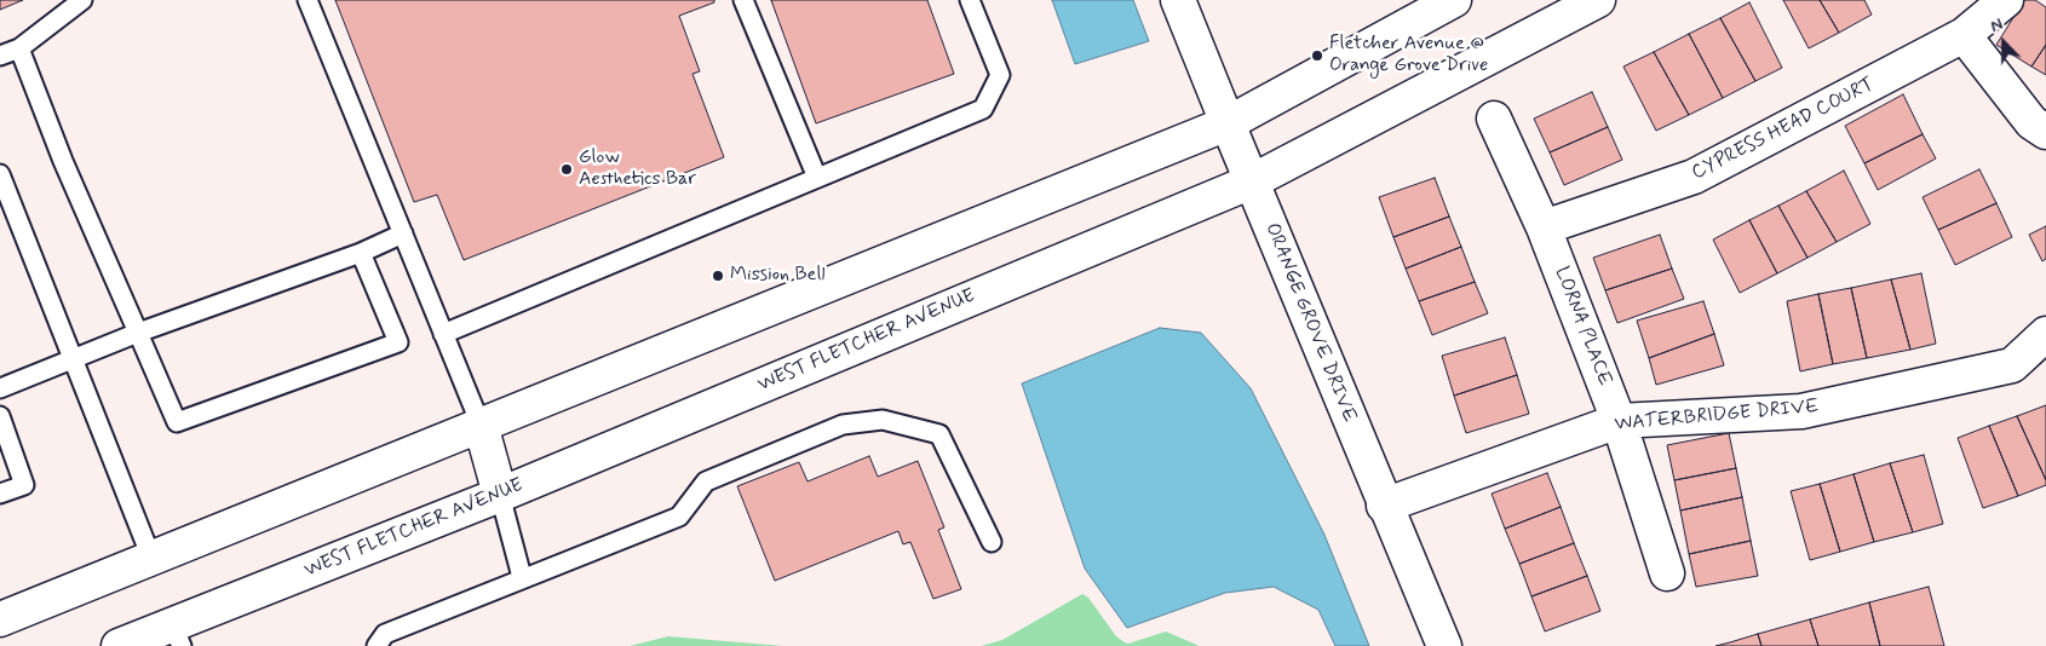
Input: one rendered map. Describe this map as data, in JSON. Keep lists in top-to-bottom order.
{
  "streets": {
    "main road": [
      "CYPRESS HEAD COURT",
      "ORANGE GROVE DRIVE",
      "LORNA PLACE",
      "WEST FLETCHER AVENUE",
      "WATERBRIDGE DRIVE"
    ]
  },
  "crossings": [
    ["CYPRESS HEAD COURT", "LORNA PLACE"],
    ["ORANGE GROVE DRIVE", "WEST FLETCHER AVENUE"],
    ["ORANGE GROVE DRIVE", "WATERBRIDGE DRIVE"],
    ["LORNA PLACE", "WATERBRIDGE DRIVE"]
  ],
  "places": ["Fletcher Avenue @ Orange Grove Drive", "Glow Aesthetics Bar", "Mission Bell"],
  "north": "top"
}
